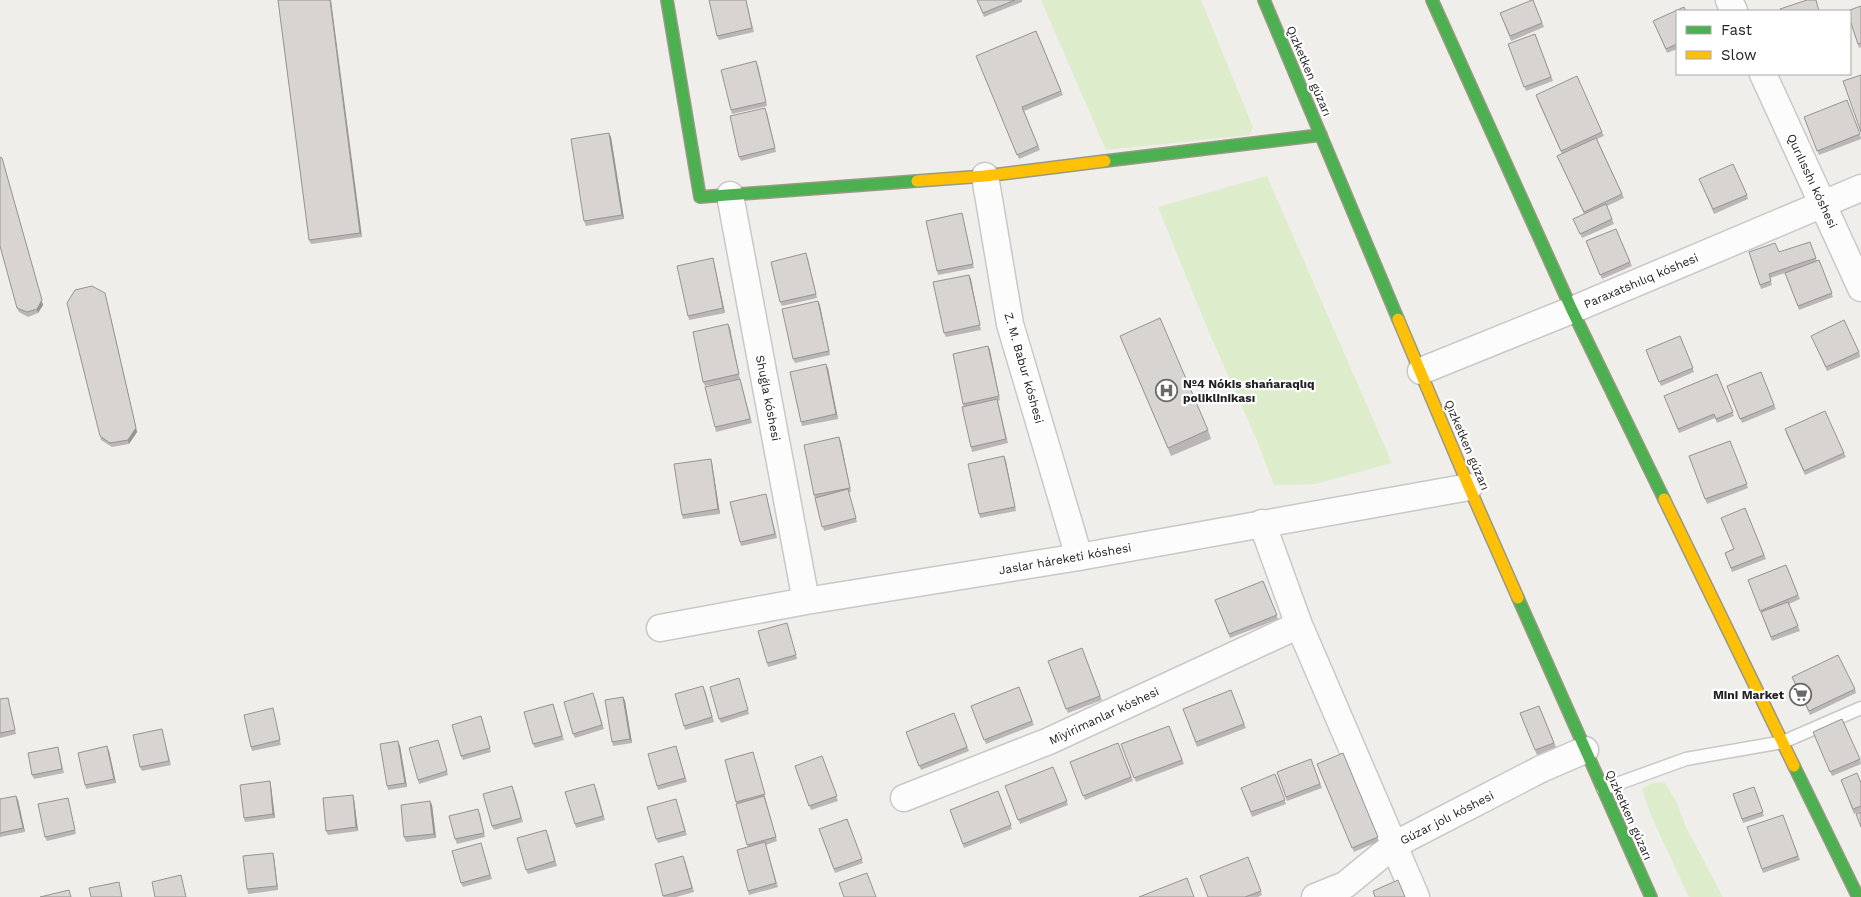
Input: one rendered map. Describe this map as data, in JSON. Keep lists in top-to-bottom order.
{
  "streets": {
    "street": [
      "Qızketken gúzarı",
      "Qurılısshı kóshesi",
      "Paraxatshılıq kóshesi",
      "Z. M. Babur kóshesi",
      "Shuǵla kóshesi",
      "Jaslar háreketi kóshesi",
      "Miyirimanlar kóshesi",
      "Gúzar jolı kóshesi"
    ]
  },
  "crossings": [
    ["Qızketken gúzarı", "Paraxatshılıq kóshesi"],
    ["Qızketken gúzarı", "Jaslar háreketi kóshesi"],
    ["Qızketken gúzarı", "Gúzar jolı kóshesi"],
    ["Qurılısshı kóshesi", "Paraxatshılıq kóshesi"],
    ["Z. M. Babur kóshesi", "Jaslar háreketi kóshesi"],
    ["Shuǵla kóshesi", "Jaslar háreketi kóshesi"]
  ],
  "places": {
    "hospital": ["№4 Nókis shańaraqlıq poliklinikası"],
    "supermarket": ["Mini Market"]
  },
  "legend": ["Fast", "Slow"]
}
